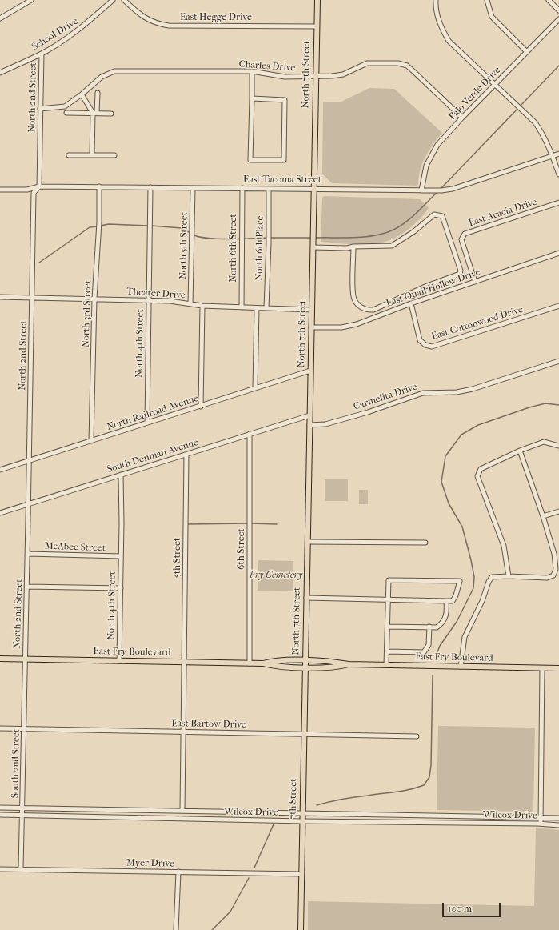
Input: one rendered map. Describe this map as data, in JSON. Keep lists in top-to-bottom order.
{
  "streets": {
    "main road": ["North 7th Street", "East Fry Boulevard", "7th Street"],
    "street": [
      "East Hegge Drive",
      "School Drive",
      "Charles Drive",
      "Palo Verde Drive",
      "North 2nd Street",
      "East Tacoma Street",
      "East Acacia Drive",
      "North 5th Street",
      "North 6th Street",
      "North 6th Place",
      "East Quail Hollow Drive",
      "Theater Drive",
      "North 3rd Street",
      "East Cottonwood Drive",
      "North 4th Street",
      "Carmelita Drive",
      "North Railroad Avenue",
      "South Denman Avenue",
      "McAbee Street",
      "6th Street",
      "5th Street",
      "East Bartow Drive",
      "South 2nd Street",
      "Wilcox Drive",
      "Myer Drive"
    ]
  },
  "crossings": [
    ["East Hegge Drive", "North 7th Street"],
    ["School Drive", "North 2nd Street"],
    ["Charles Drive", "North 7th Street"],
    ["Charles Drive", "Palo Verde Drive"],
    ["Charles Drive", "North 2nd Street"],
    ["North 7th Street", "East Tacoma Street"],
    ["North 7th Street", "East Quail Hollow Drive"],
    ["North 7th Street", "Theater Drive"],
    ["North 7th Street", "Carmelita Drive"],
    ["North 7th Street", "North Railroad Avenue"],
    ["North 7th Street", "South Denman Avenue"],
    ["North 7th Street", "East Fry Boulevard"],
    ["North 7th Street", "7th Street"],
    ["Palo Verde Drive", "East Tacoma Street"],
    ["North 2nd Street", "East Tacoma Street"],
    ["North 2nd Street", "Theater Drive"],
    ["North 2nd Street", "North Railroad Avenue"],
    ["North 2nd Street", "South Denman Avenue"],
    ["North 2nd Street", "McAbee Street"],
    ["North 2nd Street", "East Fry Boulevard"],
    ["North 2nd Street", "South 2nd Street"],
    ["East Tacoma Street", "North 5th Street"],
    ["East Tacoma Street", "North 6th Street"],
    ["East Tacoma Street", "North 6th Place"],
    ["East Tacoma Street", "North 3rd Street"],
    ["East Tacoma Street", "North 4th Street"],
    ["East Acacia Drive", "East Quail Hollow Drive"],
    ["North 5th Street", "Theater Drive"],
    ["North 6th Street", "Theater Drive"],
    ["North 6th Place", "Theater Drive"],
    ["East Quail Hollow Drive", "East Cottonwood Drive"],
    ["Theater Drive", "North 3rd Street"],
    ["Theater Drive", "North 4th Street"],
    ["North 3rd Street", "North Railroad Avenue"],
    ["North 4th Street", "North Railroad Avenue"],
    ["North 4th Street", "South Denman Avenue"],
    ["North 4th Street", "McAbee Street"],
    ["North 4th Street", "East Fry Boulevard"],
    ["South Denman Avenue", "6th Street"],
    ["South Denman Avenue", "5th Street"],
    ["6th Street", "East Fry Boulevard"],
    ["5th Street", "East Fry Boulevard"],
    ["5th Street", "East Bartow Drive"],
    ["5th Street", "Wilcox Drive"],
    ["East Fry Boulevard", "South 2nd Street"],
    ["East Fry Boulevard", "7th Street"],
    ["East Bartow Drive", "South 2nd Street"],
    ["East Bartow Drive", "7th Street"],
    ["South 2nd Street", "Wilcox Drive"],
    ["South 2nd Street", "Myer Drive"],
    ["7th Street", "Wilcox Drive"],
    ["7th Street", "Myer Drive"]
  ],
  "parks": ["Fry Cemetery"],
  "scale_bar": "100 m"
}
